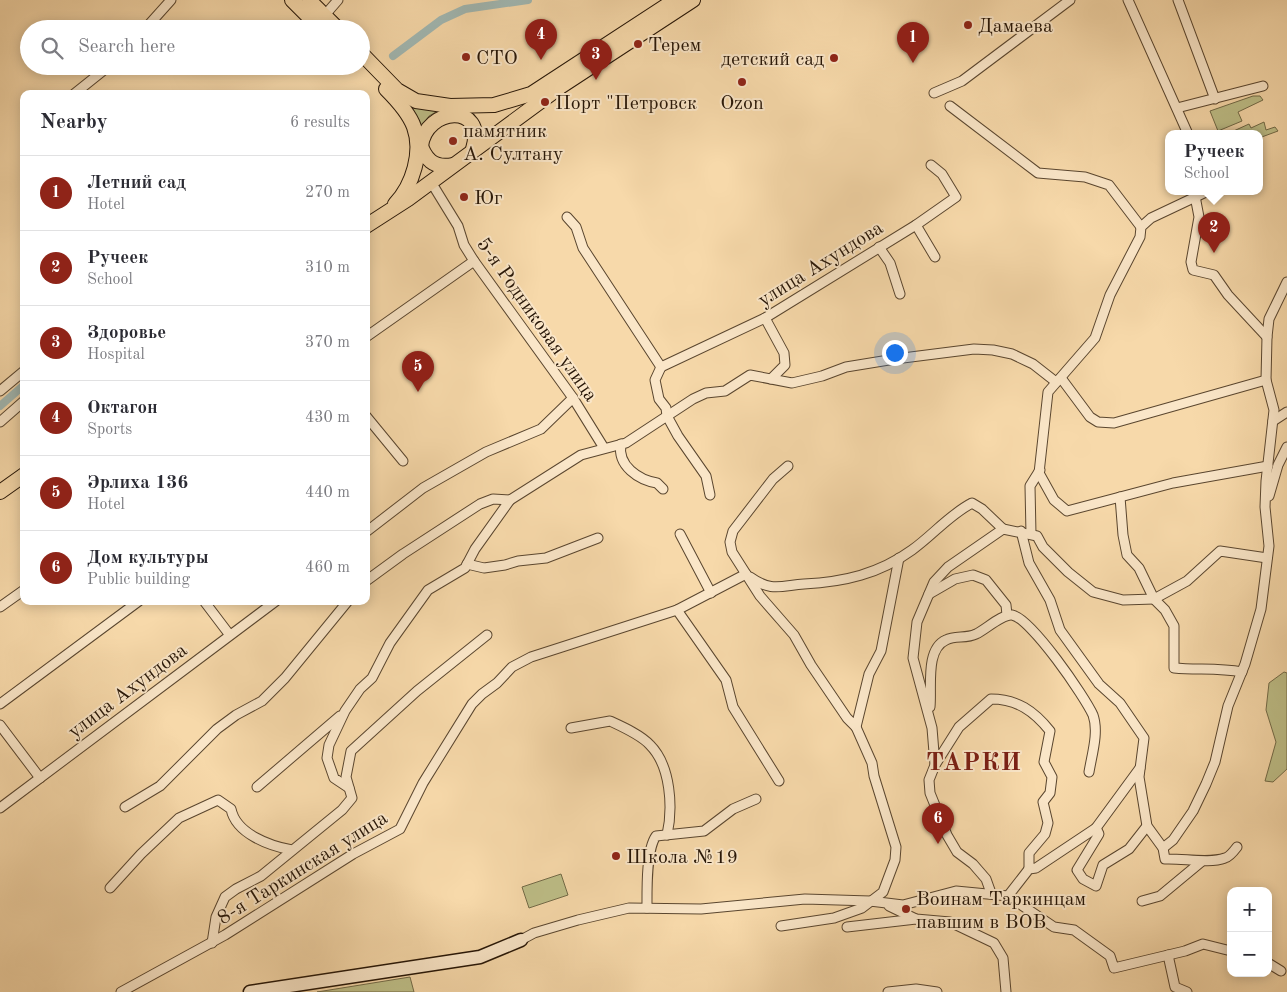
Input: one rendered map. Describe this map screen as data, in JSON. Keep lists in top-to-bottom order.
{
  "streets": {
    "street": ["улица Ахундова", "5-я Родниковая улица", "8-я Таркинская улица"]
  },
  "districts": ["ТАРКИ"],
  "places": [
    "Дамаева",
    "Терем",
    "СТО",
    "детский сад",
    "Ozon",
    "Порт \"Петровск",
    "памятник А. Султану",
    "Юг",
    "Школа №19",
    "Воинам Таркинцам павшим в ВОВ"
  ],
  "page": {
    "pins": [
      "4",
      "1",
      "3",
      "2",
      "5",
      "6"
    ],
    "search": "Search here",
    "heading": ["Nearby", "6 results"],
    "popup": ["Ручеек", "School"],
    "list": [
      {
        "mark": "1",
        "name": "Летний сад",
        "note": "Hotel",
        "value": "270 m"
      },
      {
        "mark": "2",
        "name": "Ручеек",
        "note": "School",
        "value": "310 m"
      },
      {
        "mark": "3",
        "name": "Здоровье",
        "note": "Hospital",
        "value": "370 m"
      },
      {
        "mark": "4",
        "name": "Октагон",
        "note": "Sports",
        "value": "430 m"
      },
      {
        "mark": "5",
        "name": "Эрлиха 136",
        "note": "Hotel",
        "value": "440 m"
      },
      {
        "mark": "6",
        "name": "Дом культуры",
        "note": "Public building",
        "value": "460 m"
      }
    ],
    "map_buttons": ["+", "−"]
  }
}
